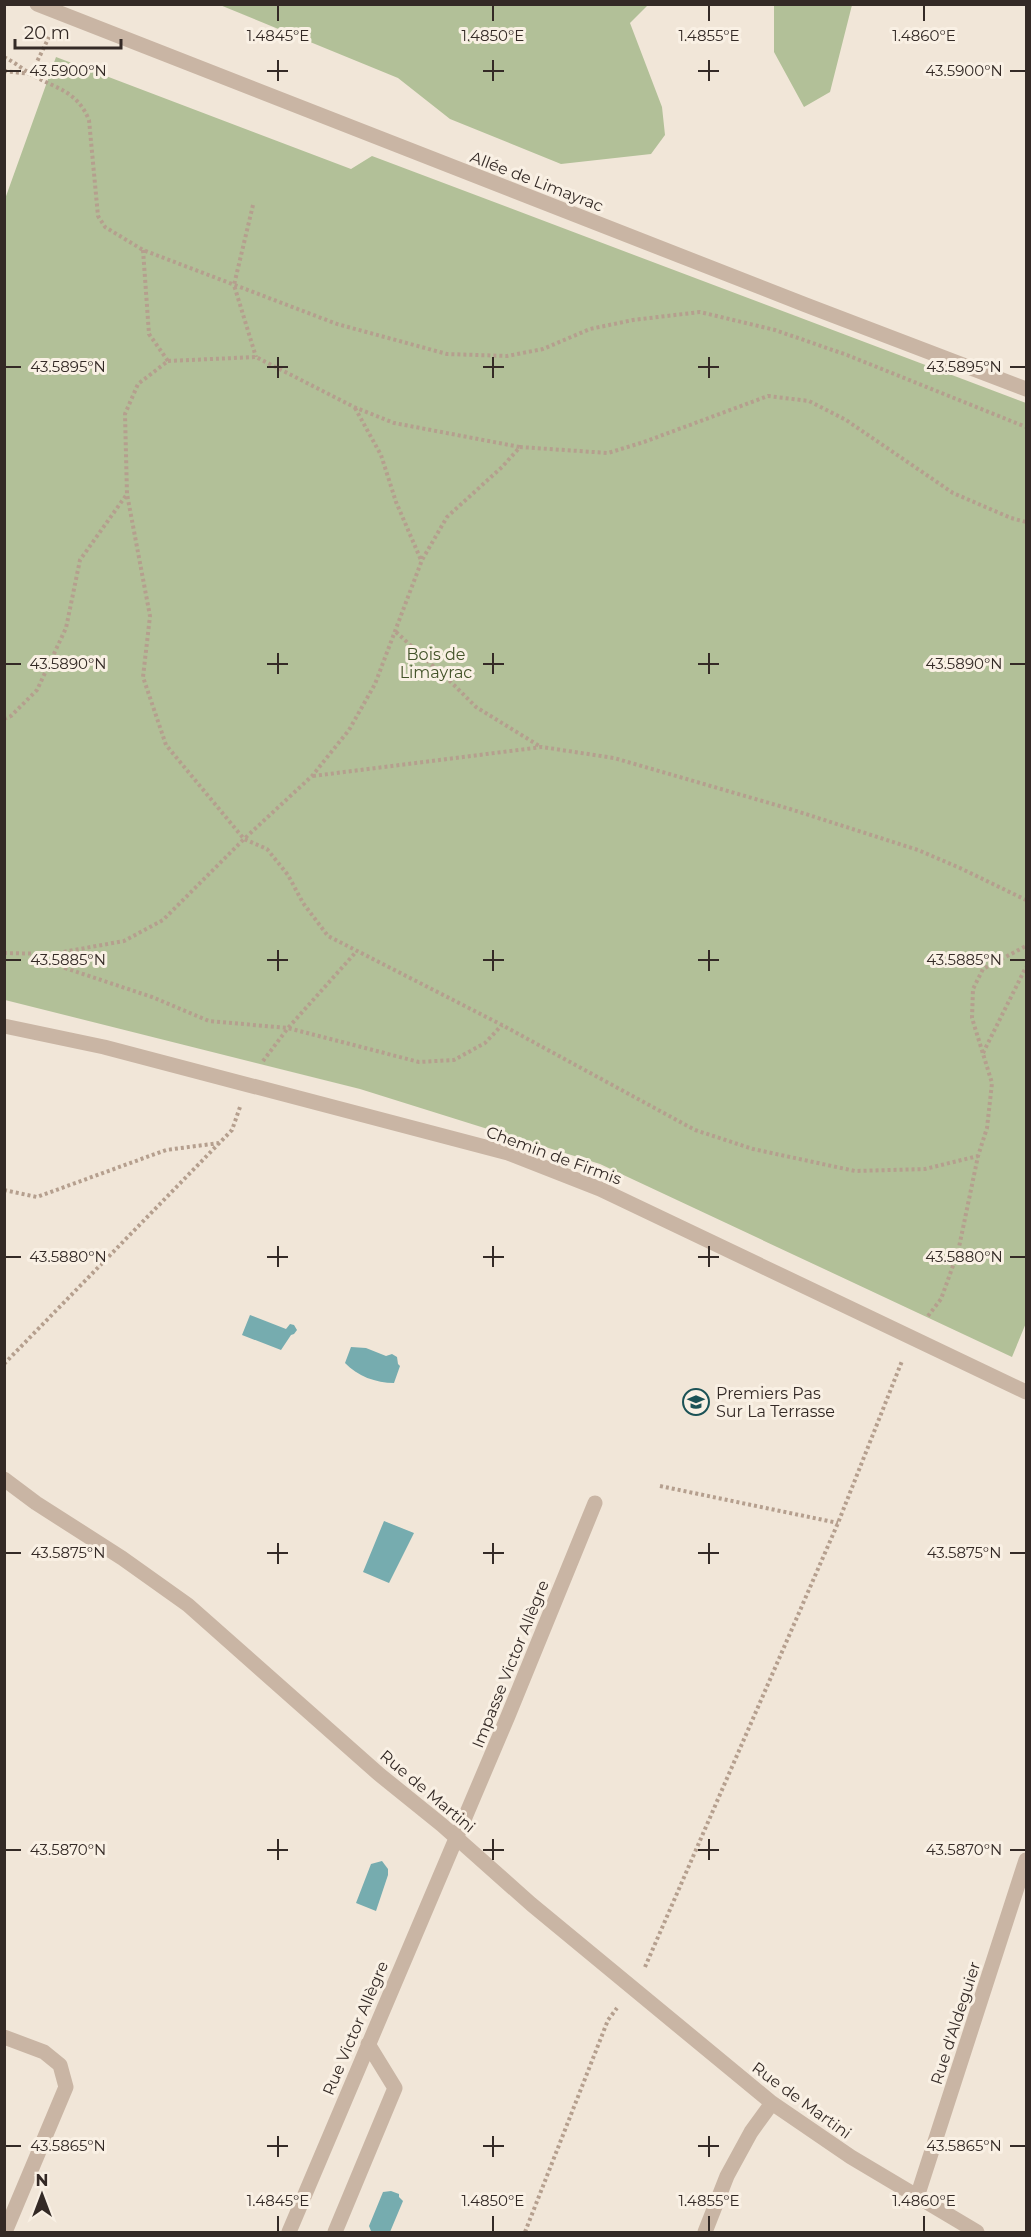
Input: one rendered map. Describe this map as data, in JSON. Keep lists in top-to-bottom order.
{
  "streets": {
    "street": [
      "Allée de Limayrac",
      "Chemin de Firmis",
      "Impasse Victor Allègre",
      "Rue de Martini",
      "Rue d'Aldeguier",
      "Rue Victor Allègre"
    ]
  },
  "crossings": [
    ["Impasse Victor Allègre", "Rue de Martini"],
    ["Impasse Victor Allègre", "Rue Victor Allègre"],
    ["Rue de Martini", "Rue d'Aldeguier"],
    ["Rue de Martini", "Rue Victor Allègre"]
  ],
  "parks": ["Bois de Limayrac"],
  "places": {
    "school or university": ["Premiers Pas Sur La Terrasse"]
  },
  "scale_bar": "20 m",
  "north": "top",
  "coordinates": [
    "1.4845°E",
    "1.4850°E",
    "1.4855°E",
    "1.4860°E",
    "43.5900°N",
    "43.5895°N",
    "43.5890°N",
    "43.5885°N",
    "43.5880°N",
    "43.5875°N",
    "43.5870°N",
    "43.5865°N"
  ]
}
